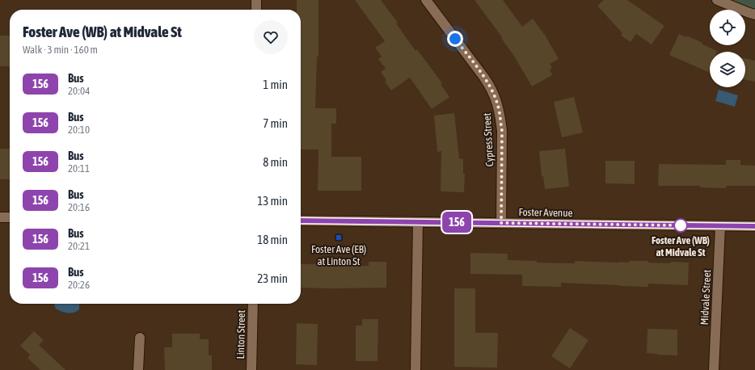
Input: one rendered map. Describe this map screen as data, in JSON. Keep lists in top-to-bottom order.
{
  "streets": {
    "street": [
      "Cypress Street",
      "Foster Avenue",
      "Midvale Street",
      "Linton Street"
    ]
  },
  "crossings": [
    ["Cypress Street", "Foster Avenue"],
    ["Foster Avenue", "Midvale Street"]
  ],
  "places": {
    "other": ["Foster Ave (WB) at Midvale St"],
    "transit": ["Foster Ave (EB) at Linton St"]
  },
  "lines": ["bus line 156"],
  "page": {
    "on_map": "156",
    "heading": ["Foster Ave (WB) at Midvale St", "Walk · 3 min · 160 m"],
    "list": [
      {
        "mark": "156",
        "name": "Bus",
        "note": "20:04",
        "value": "1 min"
      },
      {
        "mark": "156",
        "name": "Bus",
        "note": "20:10",
        "value": "7 min"
      },
      {
        "mark": "156",
        "name": "Bus",
        "note": "20:11",
        "value": "8 min"
      },
      {
        "mark": "156",
        "name": "Bus",
        "note": "20:16",
        "value": "13 min"
      },
      {
        "mark": "156",
        "name": "Bus",
        "note": "20:21",
        "value": "18 min"
      },
      {
        "mark": "156",
        "name": "Bus",
        "note": "20:26",
        "value": "23 min"
      }
    ]
  }
}
